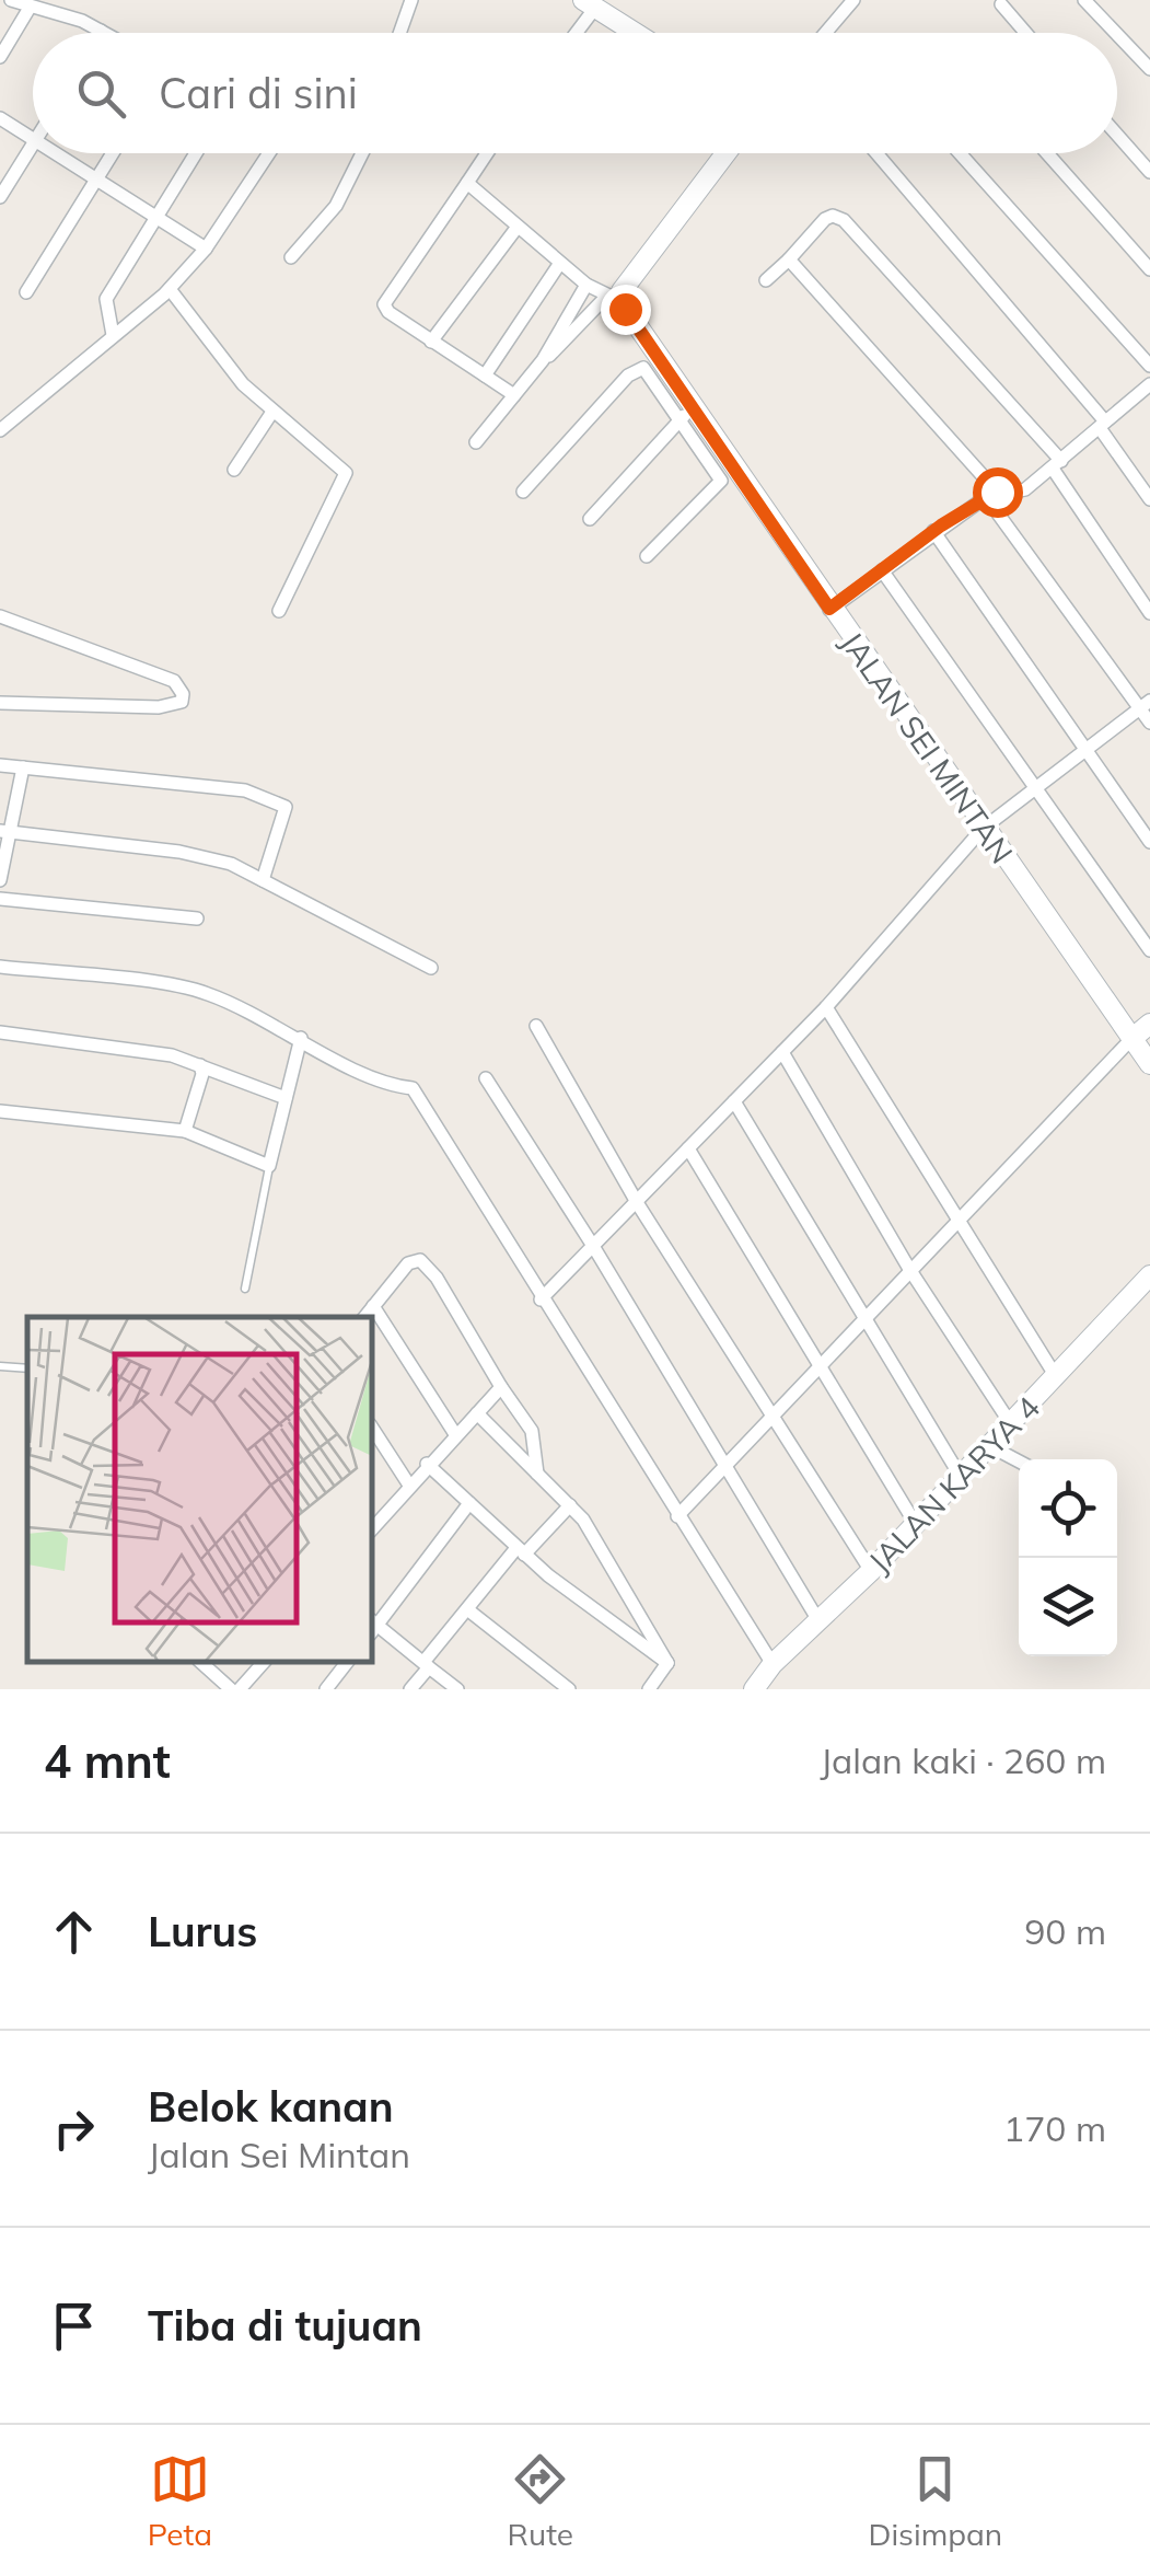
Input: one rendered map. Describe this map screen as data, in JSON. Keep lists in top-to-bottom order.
{
  "streets": {
    "street": ["JALAN SEI MINTAN", "JALAN KARYA 4"]
  },
  "page": {
    "search": "Cari di sini",
    "heading": ["4 mnt", "Jalan kaki · 260 m"],
    "list": [
      ["Lurus", "90 m"],
      ["Belok kanan", "Jalan Sei Mintan", "170 m"],
      "Tiba di tujuan"
    ],
    "nav": ["Peta", "Rute", "Disimpan"]
  }
}
